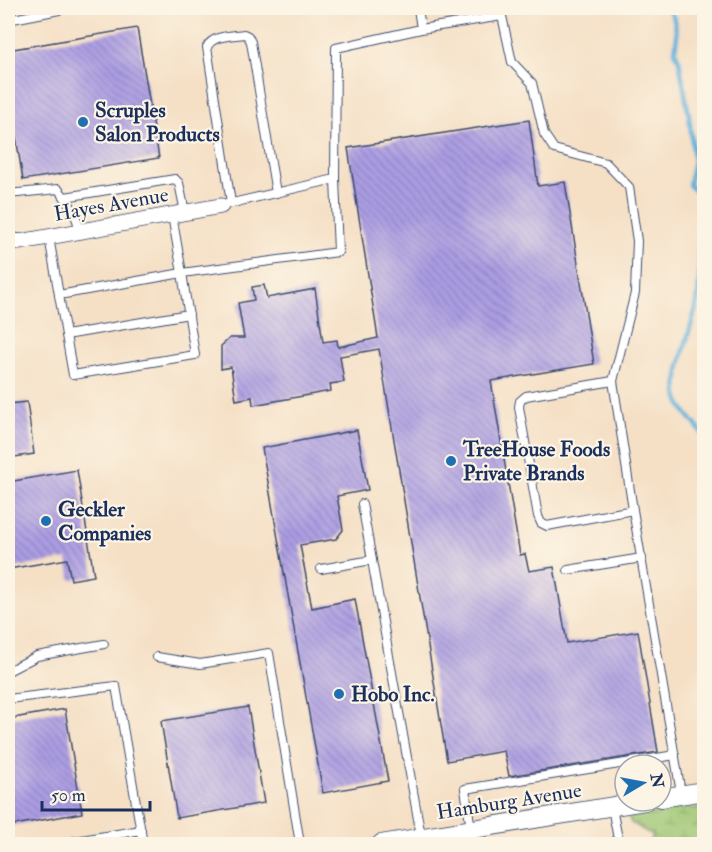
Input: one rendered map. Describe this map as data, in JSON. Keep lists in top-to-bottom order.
{
  "streets": {
    "street": ["Hayes Avenue", "Hamburg Avenue"]
  },
  "places": [
    "Scruples Salon Products",
    "TreeHouse Foods Private Brands",
    "Geckler Companies",
    "Hobo Inc."
  ],
  "scale_bar": "50 m",
  "north": "right"
}
